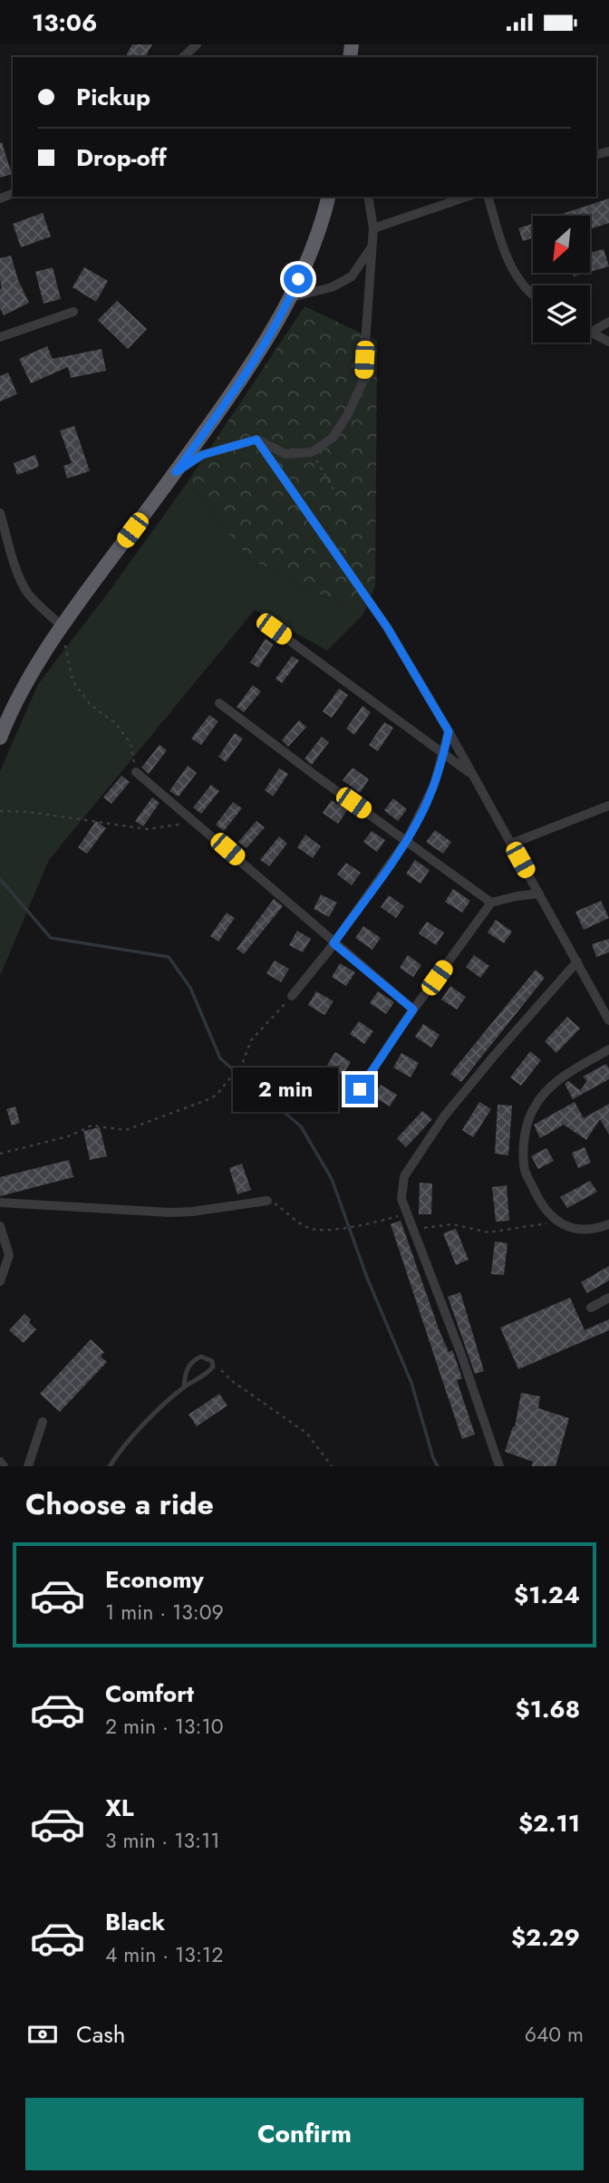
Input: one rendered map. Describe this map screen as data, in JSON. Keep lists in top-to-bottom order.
{
  "north": "bottom left",
  "page": {
    "status": "13:06",
    "banner": ["Pickup", "Drop-off"],
    "bubble": "2 min",
    "heading": "Choose a ride",
    "list": [
      {
        "name": "Economy",
        "note": "1 min · 13:09",
        "value": "$1.24"
      },
      {
        "name": "Comfort",
        "note": "2 min · 13:10",
        "value": "$1.68"
      },
      {
        "name": "XL",
        "note": "3 min · 13:11",
        "value": "$2.11"
      },
      {
        "name": "Black",
        "note": "4 min · 13:12",
        "value": "$2.29"
      }
    ],
    "pay": ["Cash", "640 m"],
    "buttons": "Confirm"
  }
}
